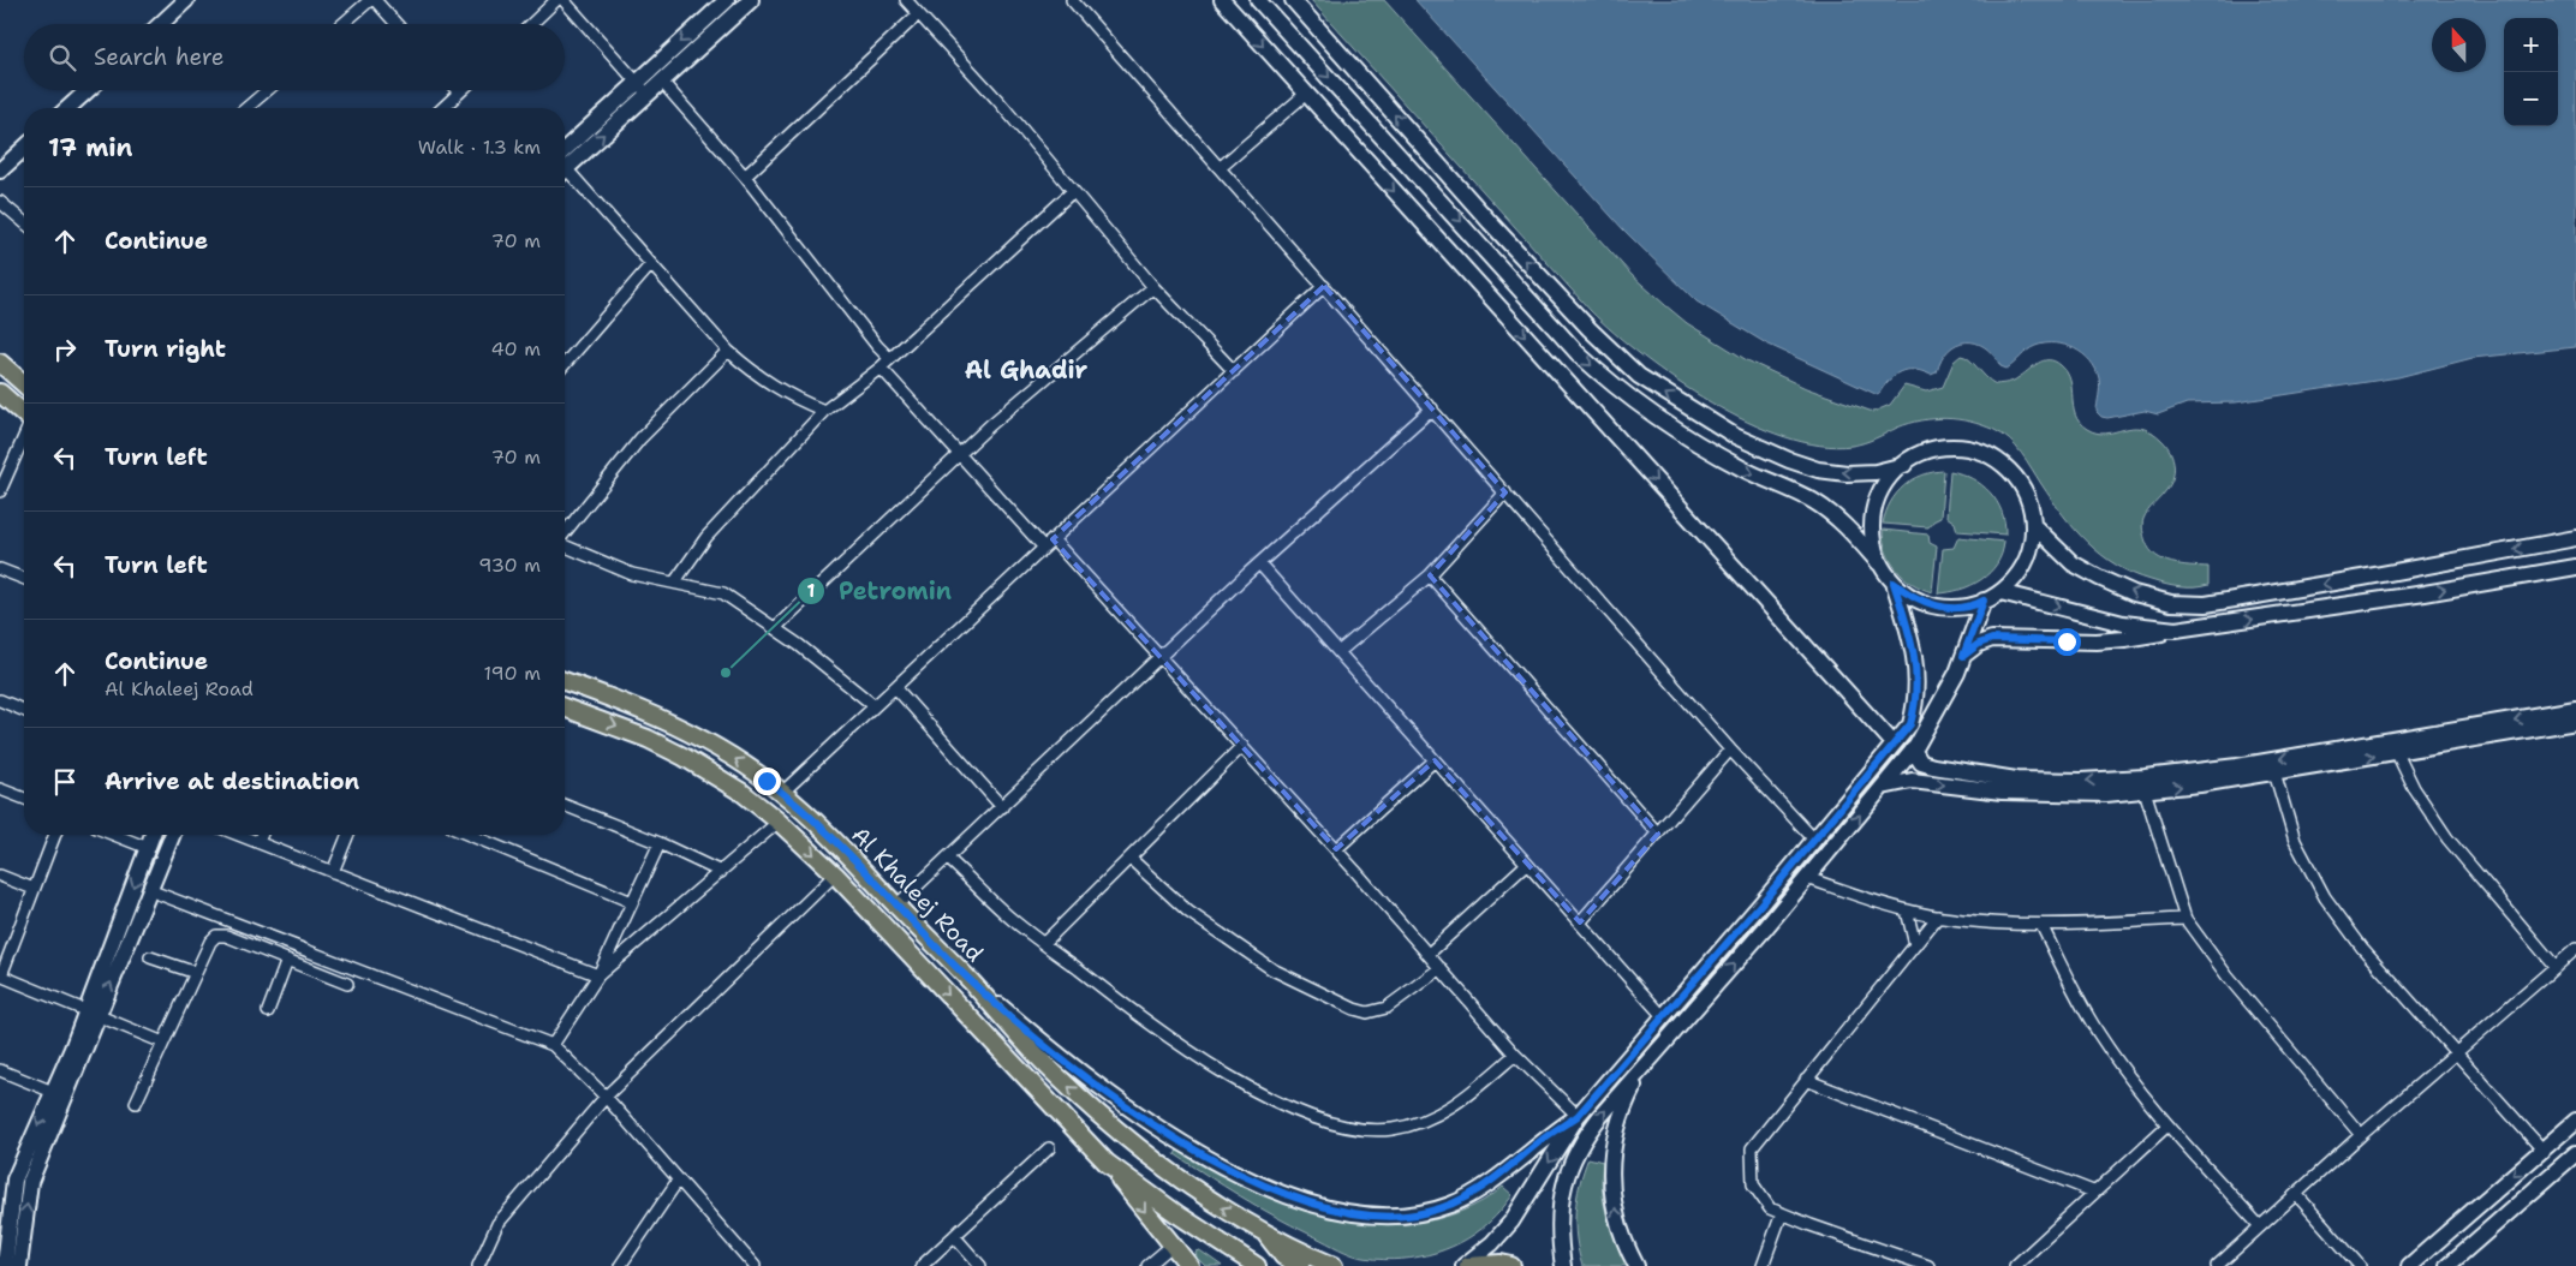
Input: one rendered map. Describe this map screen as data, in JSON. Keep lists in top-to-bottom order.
{
  "streets": {
    "main road": ["Al Khaleej Road"]
  },
  "districts": ["Al Ghadir"],
  "places": ["Petromin"],
  "north": "top",
  "page": {
    "map_buttons": ["+", "−"],
    "search": "Search here",
    "heading": ["17 min", "Walk · 1.3 km"],
    "list": [
      ["Continue", "70 m"],
      ["Turn right", "40 m"],
      ["Turn left", "70 m"],
      ["Turn left", "930 m"],
      ["Continue", "Al Khaleej Road", "190 m"],
      "Arrive at destination"
    ]
  }
}
